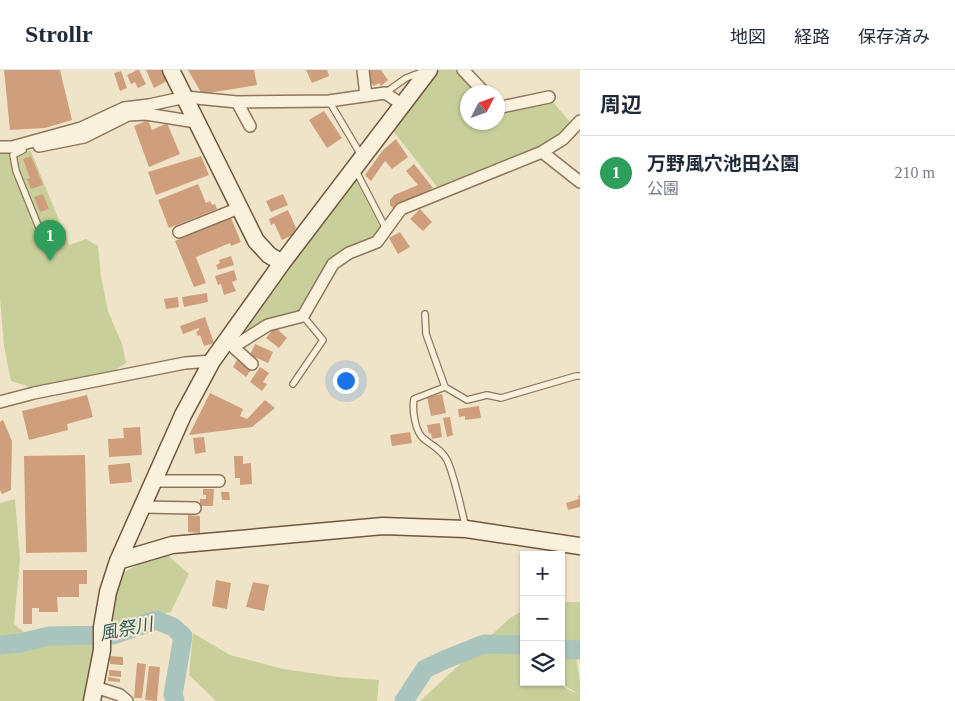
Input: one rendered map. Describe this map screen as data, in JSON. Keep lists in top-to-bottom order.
{
  "water": ["風祭川"],
  "north": "top right",
  "page": {
    "header": "Strollr",
    "nav": ["地図", "経路", "保存済み"],
    "heading": "周辺",
    "list": [
      {
        "mark": "1",
        "name": "万野風穴池田公園",
        "note": "公園",
        "value": "210 m"
      }
    ],
    "pins": "1",
    "map_buttons": ["+", "−"]
  }
}
